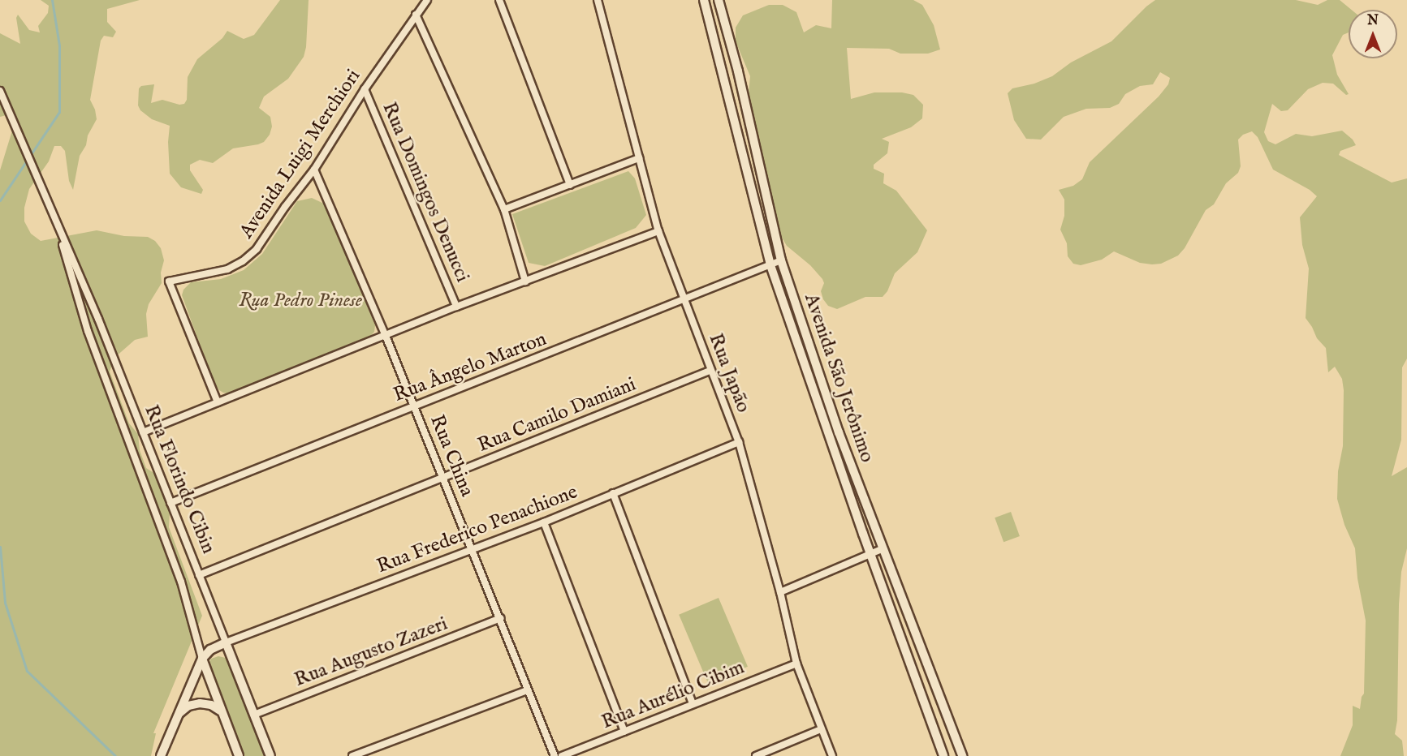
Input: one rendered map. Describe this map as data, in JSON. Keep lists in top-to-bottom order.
{
  "streets": {
    "street": [
      "Avenida Luigi Merchiori",
      "Rua Domingos Denucci",
      "Rua Ângelo Marton",
      "Rua Japão",
      "Avenida São Jerônimo",
      "Rua Camilo Damiani",
      "Rua China",
      "Rua Florindo Cibin",
      "Rua Frederico Penachione",
      "Rua Augusto Zazeri",
      "Rua Aurélio Cibim"
    ]
  },
  "crossings": [
    ["Avenida Luigi Merchiori", "Rua Domingos Denucci"],
    ["Avenida Luigi Merchiori", "Rua China"],
    ["Rua Ângelo Marton", "Rua Japão"],
    ["Rua Ângelo Marton", "Avenida São Jerônimo"],
    ["Rua Ângelo Marton", "Rua China"],
    ["Rua Ângelo Marton", "Rua Florindo Cibin"],
    ["Rua Japão", "Rua Camilo Damiani"],
    ["Rua Japão", "Rua Frederico Penachione"],
    ["Rua Japão", "Rua Aurélio Cibim"],
    ["Rua Camilo Damiani", "Rua China"],
    ["Rua Camilo Damiani", "Rua Florindo Cibin"],
    ["Rua China", "Rua Frederico Penachione"],
    ["Rua China", "Rua Augusto Zazeri"],
    ["Rua Florindo Cibin", "Rua Frederico Penachione"],
    ["Rua Florindo Cibin", "Rua Augusto Zazeri"]
  ],
  "parks": ["Rua Pedro Pinese"],
  "north": "top"
}
